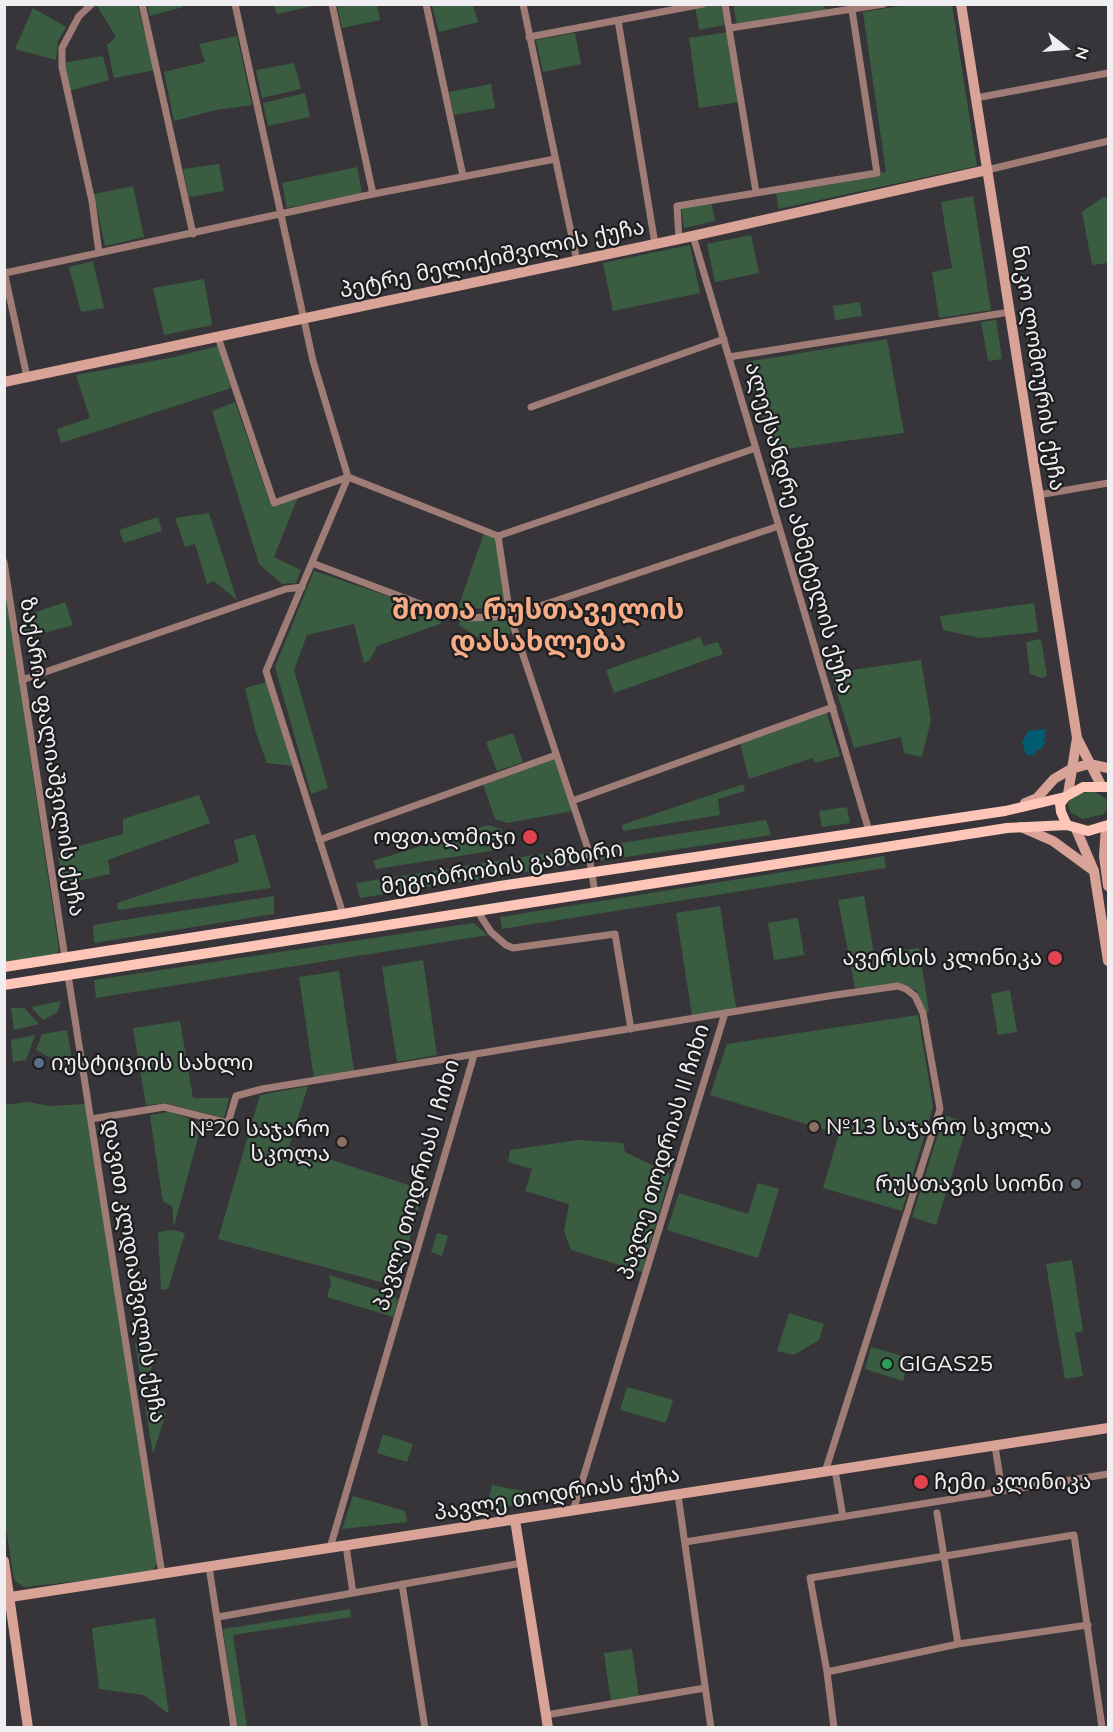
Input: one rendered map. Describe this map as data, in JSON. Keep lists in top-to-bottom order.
{
  "streets": {
    "main road": ["მეგობრობის გამზირი"],
    "street": [
      "პეტრე მელიქიშვილის ქუჩა",
      "ნიკო ლომოურის ქუჩა",
      "ალექსანდრე ახმეტელის ქუჩა",
      "ზაქარია ფალიაშვილის ქუჩა",
      "პავლე თოდრიას II ჩიხი",
      "პავლე თოდრიას I ჩიხი",
      "დავით კლდიაშვილის ქუჩა",
      "პავლე თოდრიას ქუჩა"
    ]
  },
  "crossings": [
    ["პეტრე მელიქიშვილის ქუჩა", "ნიკო ლომოურის ქუჩა"],
    ["პეტრე მელიქიშვილის ქუჩა", "ალექსანდრე ახმეტელის ქუჩა"],
    ["ნიკო ლომოურის ქუჩა", "მეგობრობის გამზირი"],
    ["ალექსანდრე ახმეტელის ქუჩა", "მეგობრობის გამზირი"],
    ["ზაქარია ფალიაშვილის ქუჩა", "მეგობრობის გამზირი"],
    ["მეგობრობის გამზირი", "დავით კლდიაშვილის ქუჩა"],
    ["პავლე თოდრიას II ჩიხი", "პავლე თოდრიას I ჩიხი"],
    ["პავლე თოდრიას II ჩიხი", "პავლე თოდრიას ქუჩა"],
    ["პავლე თოდრიას I ჩიხი", "დავით კლდიაშვილის ქუჩა"],
    ["პავლე თოდრიას I ჩიხი", "პავლე თოდრიას ქუჩა"],
    ["დავით კლდიაშვილის ქუჩა", "პავლე თოდრიას ქუჩა"]
  ],
  "districts": ["შოთა რუსთაველის დასახლება"],
  "places": [
    "ოფთალმიჯი",
    "ავერსის კლინიკა",
    "იუსტიციის სახლი",
    "№13 საჯარო სკოლა",
    "№20 საჯარო სკოლა",
    "რუსთავის სიონი",
    "GIGAS25",
    "ჩემი კლინიკა"
  ],
  "north": "right"
}
